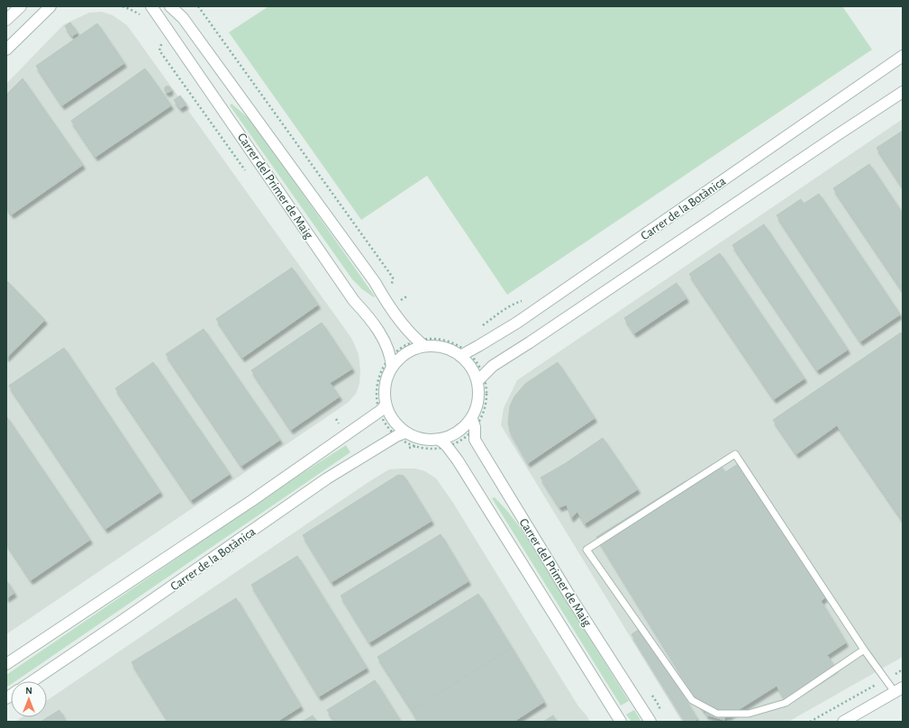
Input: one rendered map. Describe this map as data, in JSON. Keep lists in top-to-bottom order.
{
  "streets": {
    "street": ["Carrer del Primer de Maig", "Carrer de la Botànica"]
  },
  "crossings": [
    ["Carrer del Primer de Maig", "Carrer de la Botànica"]
  ],
  "north": "top"
}
